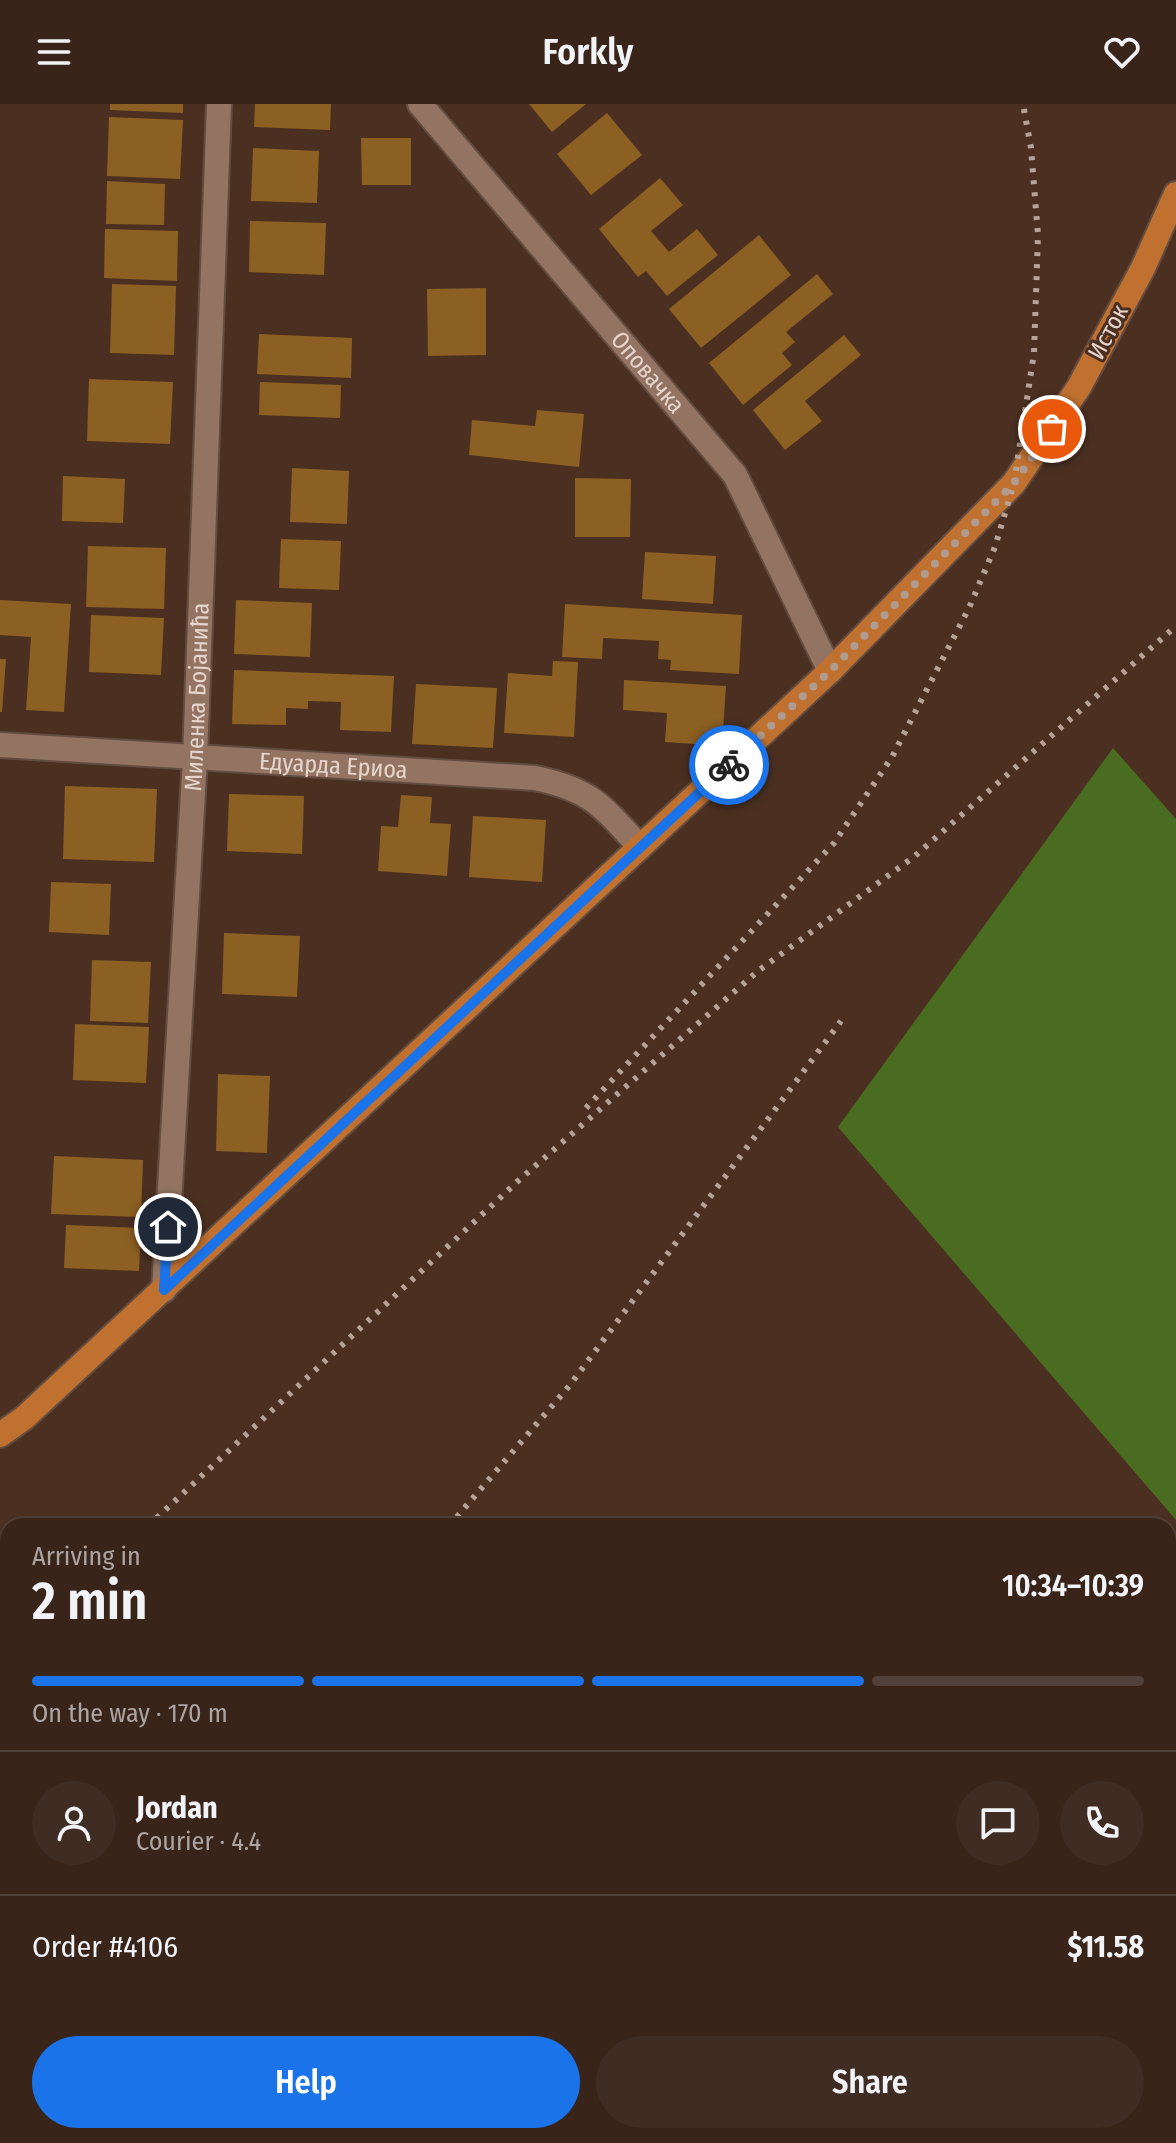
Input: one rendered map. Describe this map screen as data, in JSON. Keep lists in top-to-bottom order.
{
  "streets": {
    "main road": ["Исток"],
    "street": ["Оповачка", "Миленка Бојанића", "Едуарда Ериоа"]
  },
  "crossings": [
    ["Исток", "Оповачка"],
    ["Исток", "Миленка Бојанића"],
    ["Исток", "Едуарда Ериоа"],
    ["Миленка Бојанића", "Едуарда Ериоа"]
  ],
  "page": {
    "header": "Forkly",
    "heading": ["2 min", "Arriving in", "10:34–10:39"],
    "panel": [
      "Jordan",
      "Courier · 4.4",
      "Order #4106",
      "$11.58"
    ],
    "bar": "On the way · 170 m",
    "buttons": ["Help", "Share"]
  }
}
